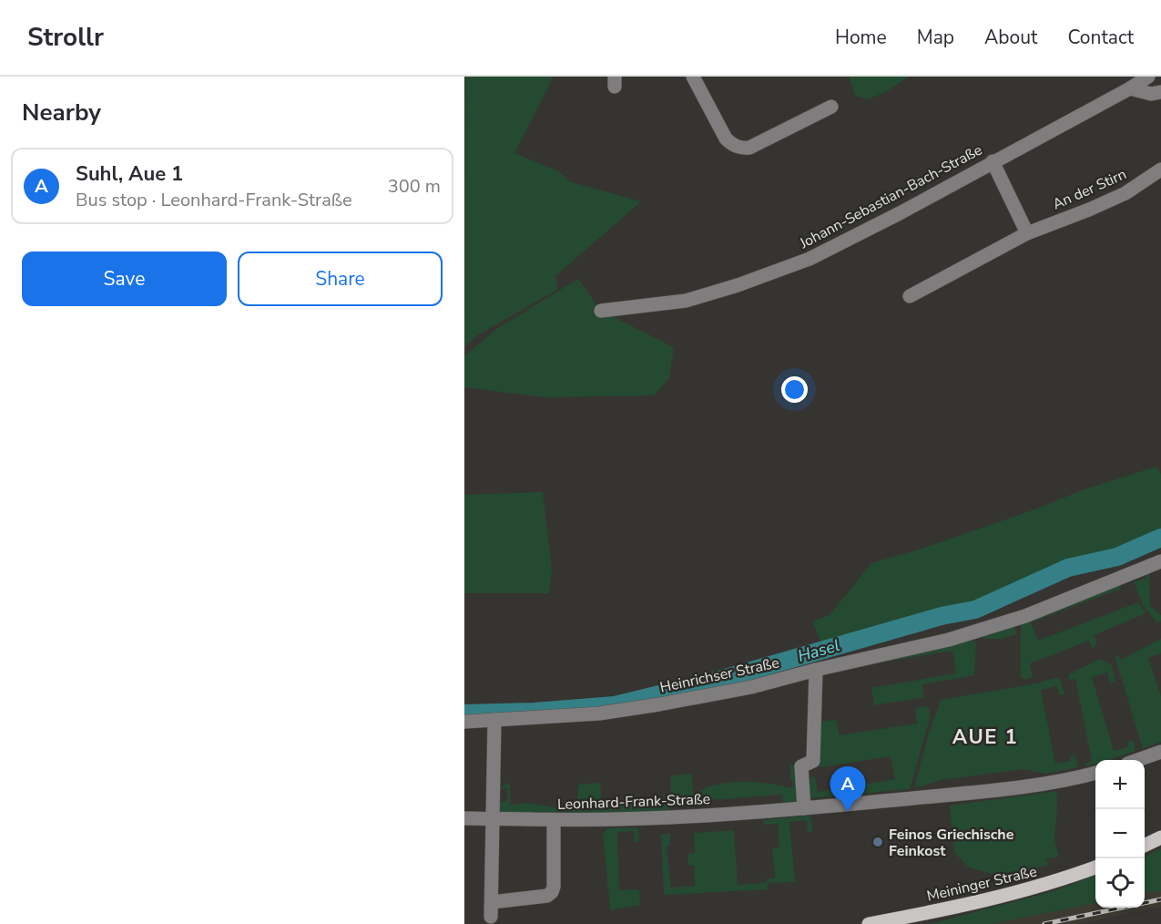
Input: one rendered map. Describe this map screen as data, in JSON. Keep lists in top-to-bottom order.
{
  "streets": {
    "main road": ["Meininger Straße"],
    "street": [
      "An der Stirn",
      "Johann-Sebastian-Bach-Straße",
      "Heinrichser Straße",
      "Leonhard-Frank-Straße"
    ]
  },
  "districts": ["AUE 1"],
  "water": ["Hasel"],
  "places": ["Feinos Griechische Feinkost"],
  "page": {
    "header": "Strollr",
    "nav": [
      "Home",
      "Map",
      "About",
      "Contact"
    ],
    "heading": "Nearby",
    "list": [
      {
        "mark": "A",
        "name": "Suhl, Aue 1",
        "note": "Bus stop · Leonhard-Frank-Straße",
        "value": "300 m"
      }
    ],
    "buttons": ["Save", "Share"],
    "map_buttons": ["+", "−"],
    "pins": "A"
  }
}
